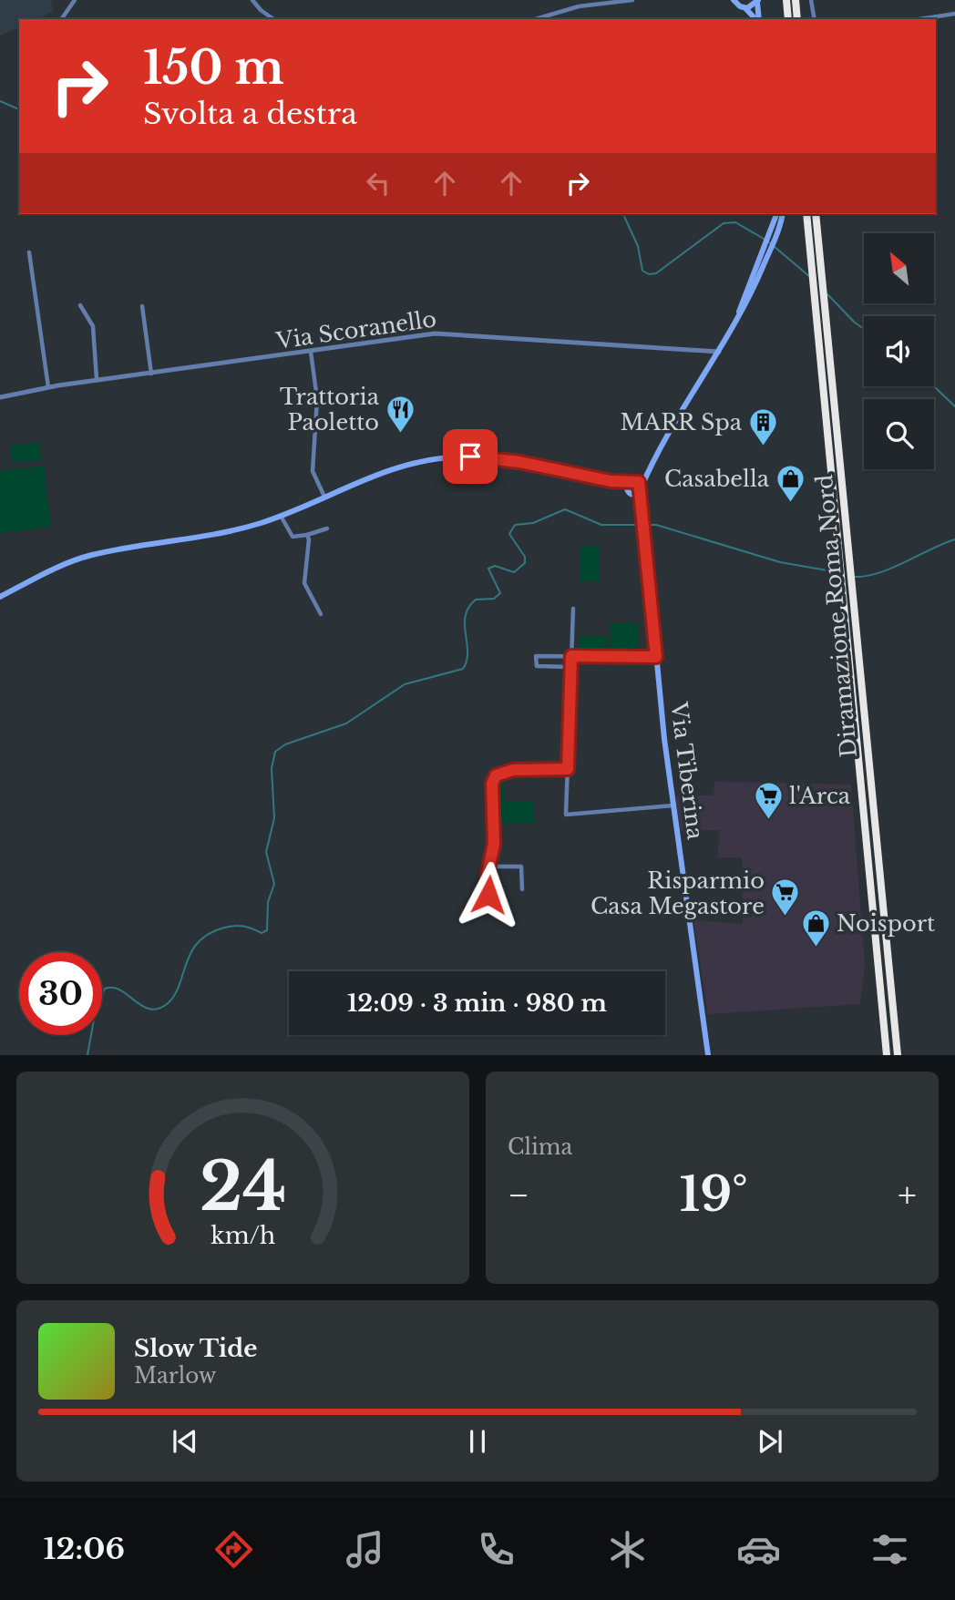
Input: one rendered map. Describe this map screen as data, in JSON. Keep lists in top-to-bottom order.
{
  "streets": {
    "highway": ["Diramazione Roma Nord"],
    "main road": ["Via Tiberina"],
    "street": ["Via Scoranello"]
  },
  "crossings": [
    ["Via Scoranello", "Via Tiberina"]
  ],
  "places": {
    "restaurant": ["Trattoria Paoletto"],
    "building": ["MARR Spa"],
    "shop": ["Casabella", "Noisport"],
    "supermarket": ["l'Arca", "Risparmio Casa Megastore"]
  },
  "north": "top left",
  "page": {
    "turn": ["150 m", "Svolta a destra"],
    "limit": "30",
    "trip": "12:09 · 3 min · 980 m",
    "tile": "Clima",
    "heat": ["−", "19°", "+"],
    "song": ["Slow Tide", "Marlow"],
    "tabs": "12:06",
    "gauge": ["24", "km/h"]
  }
}
